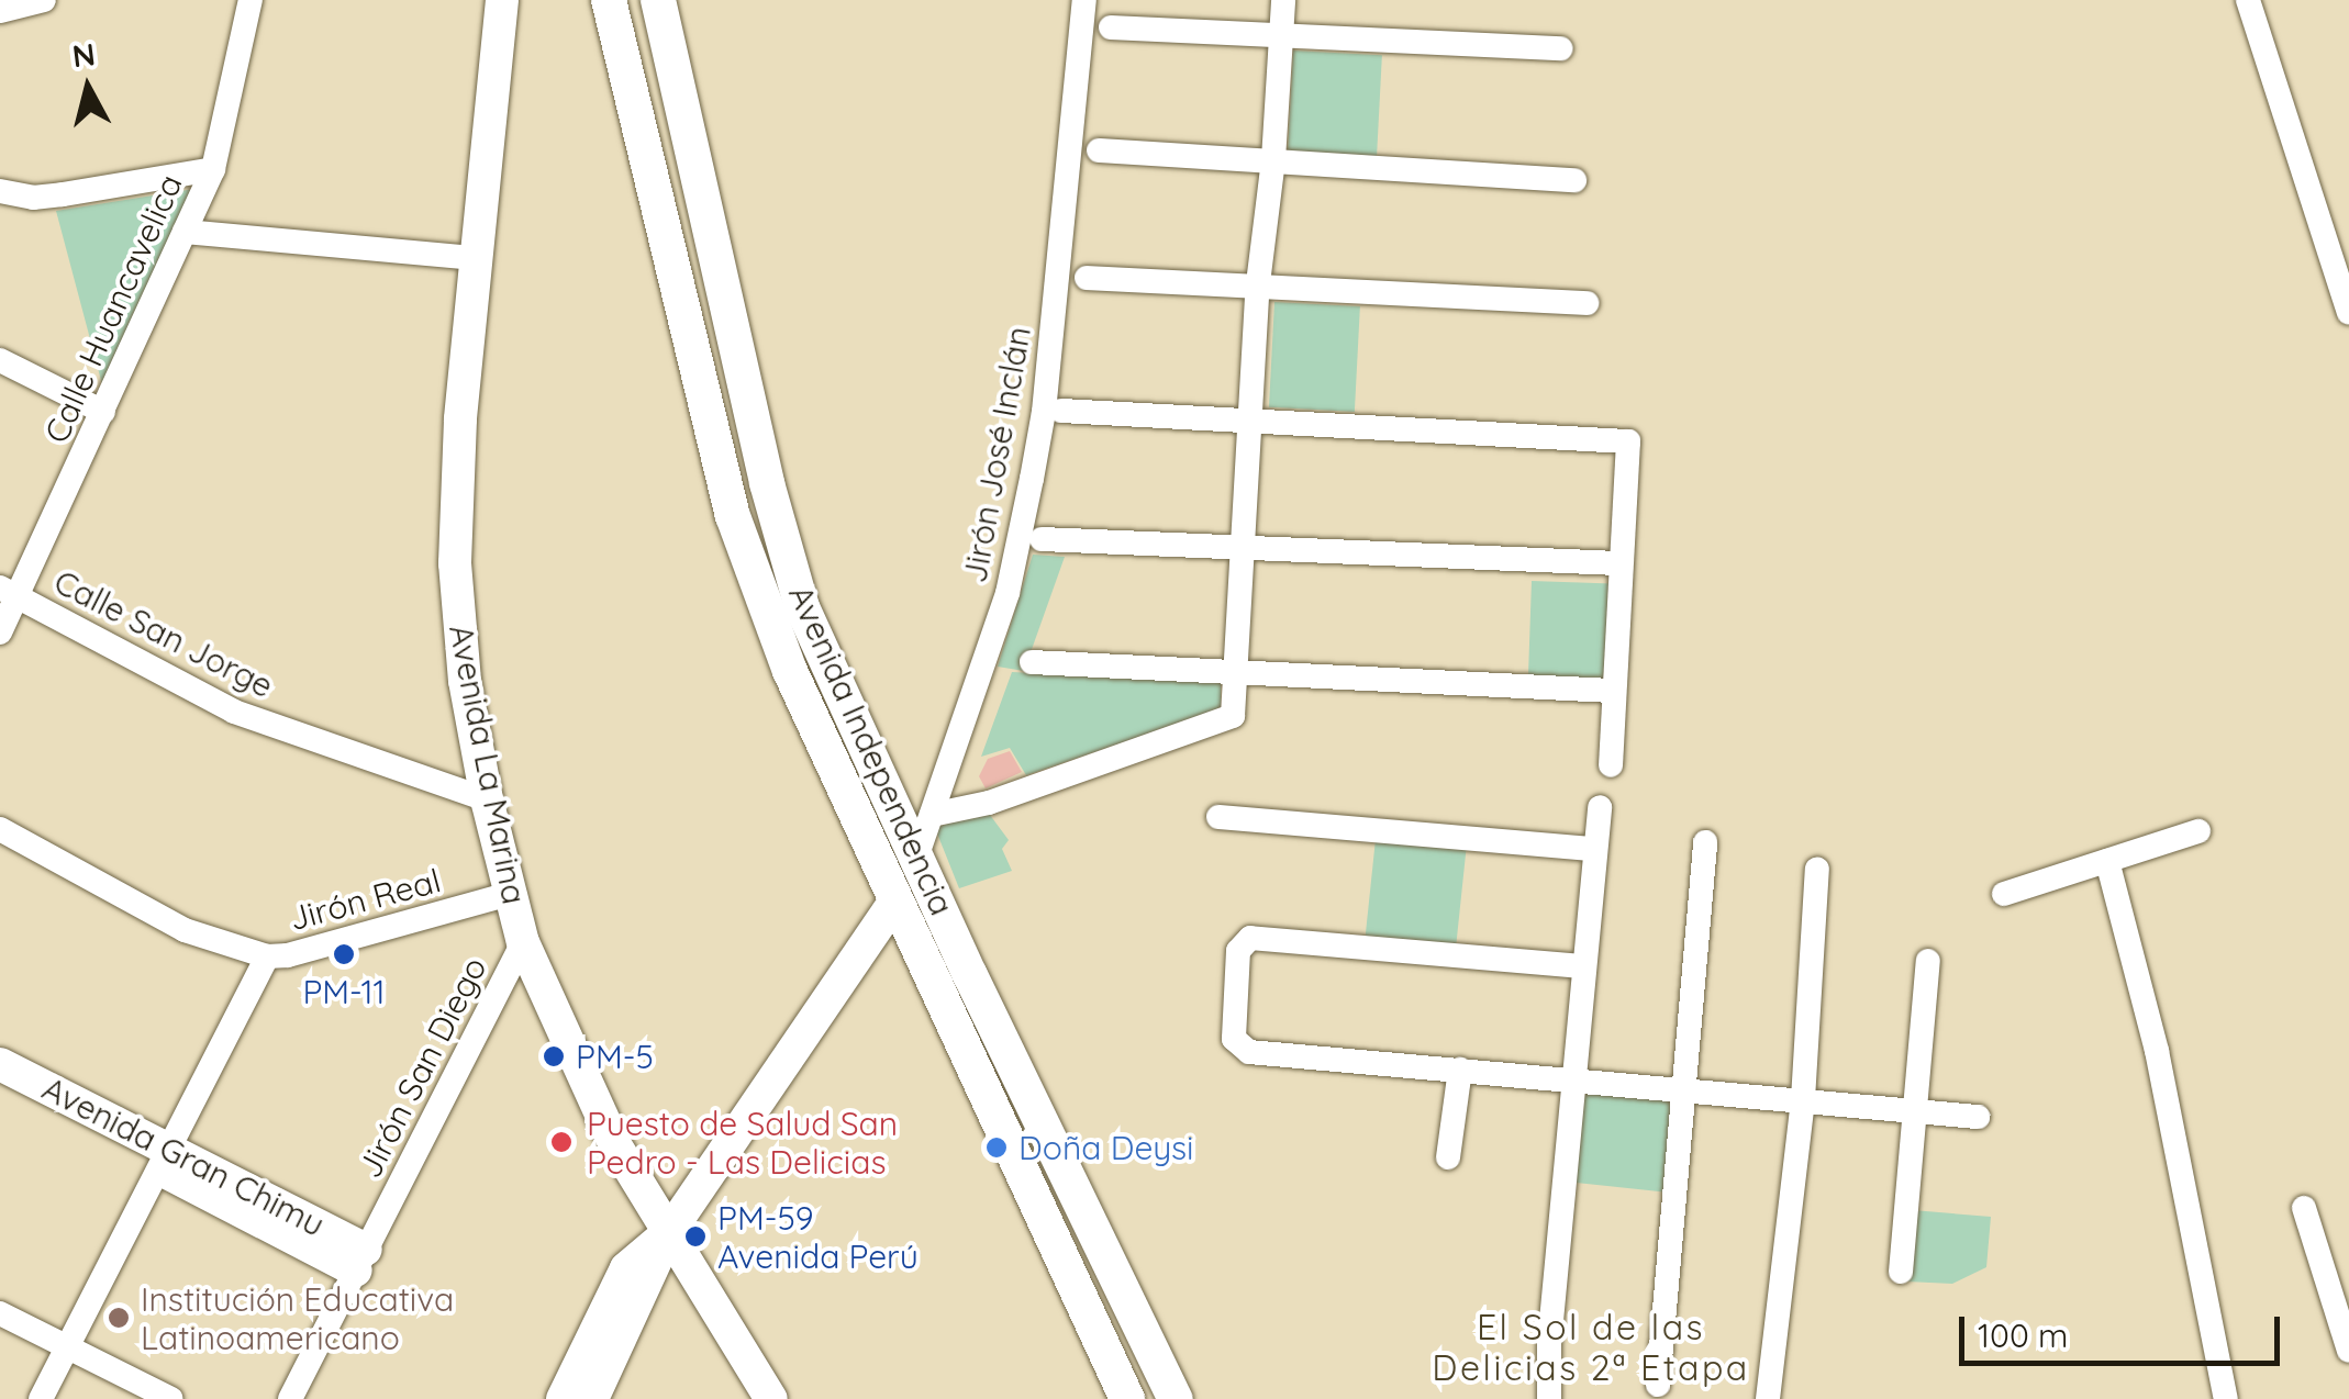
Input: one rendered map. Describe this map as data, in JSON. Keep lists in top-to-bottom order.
{
  "streets": {
    "main road": ["Avenida Independencia"],
    "street": [
      "Calle Huancavelica",
      "Jirón José Inclán",
      "Calle San Jorge",
      "Avenida La Marina",
      "Jirón Real",
      "Jirón San Diego",
      "Avenida Gran Chimu"
    ]
  },
  "crossings": [
    ["Calle Huancavelica", "Calle San Jorge"],
    ["Jirón José Inclán", "Avenida Independencia"],
    ["Calle San Jorge", "Avenida La Marina"],
    ["Avenida La Marina", "Jirón Real"],
    ["Avenida La Marina", "Jirón San Diego"],
    ["Jirón San Diego", "Avenida Gran Chimu"]
  ],
  "districts": ["El Sol de las Delicias 2ª Etapa"],
  "places": [
    "PM-11",
    "PM-5",
    "Puesto de Salud San Pedro - Las Delicias",
    "Doña Deysi",
    "PM-59 Avenida Perú",
    "Institución Educativa Latinoamericano"
  ],
  "scale_bar": "100 m",
  "north": "top"
}
